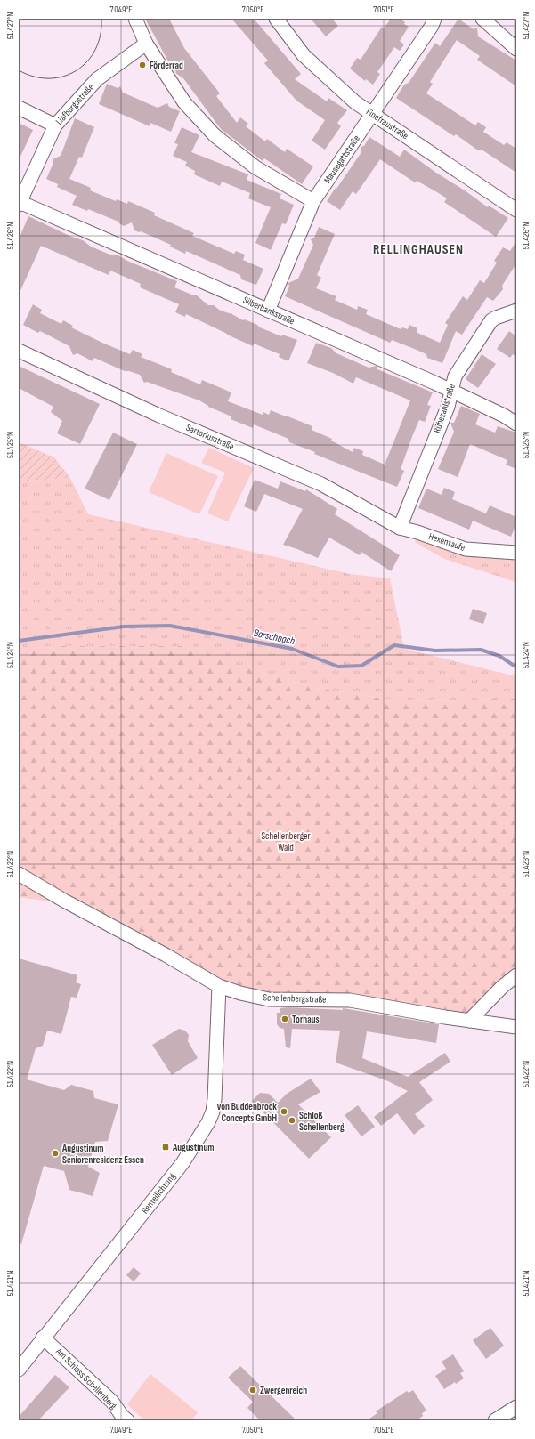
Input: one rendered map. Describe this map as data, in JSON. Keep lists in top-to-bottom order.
{
  "streets": {
    "street": [
      "Liafburgastraße",
      "Finefraustraße",
      "Mausegattstraße",
      "Silberbankstraße",
      "Rübezahlstraße",
      "Sartoriusstraße",
      "Hexentaufe",
      "Schellenbergstraße",
      "Renteilichtung",
      "Am Schloss Schellenberg"
    ]
  },
  "crossings": [
    ["Liafburgastraße", "Silberbankstraße"],
    ["Finefraustraße", "Mausegattstraße"],
    ["Mausegattstraße", "Silberbankstraße"],
    ["Silberbankstraße", "Rübezahlstraße"],
    ["Rübezahlstraße", "Sartoriusstraße"],
    ["Rübezahlstraße", "Hexentaufe"],
    ["Sartoriusstraße", "Hexentaufe"],
    ["Schellenbergstraße", "Renteilichtung"],
    ["Renteilichtung", "Am Schloss Schellenberg"]
  ],
  "districts": ["RELLINGHAUSEN"],
  "water": ["Borschbach"],
  "parks": ["Schellenberger Wald"],
  "places": {
    "other": [
      "Förderrad",
      "Torhaus",
      "von Buddenbrock Concepts GmbH",
      "Schloß Schellenberg",
      "Augustinum Seniorenresidenz Essen",
      "Zwergenreich"
    ],
    "transit": ["Augustinum"]
  },
  "coordinates": [
    "7.049°E",
    "7.050°E",
    "7.051°E",
    "51.427°N",
    "51.426°N",
    "51.425°N",
    "51.424°N",
    "51.423°N",
    "51.422°N",
    "51.421°N"
  ]
}
